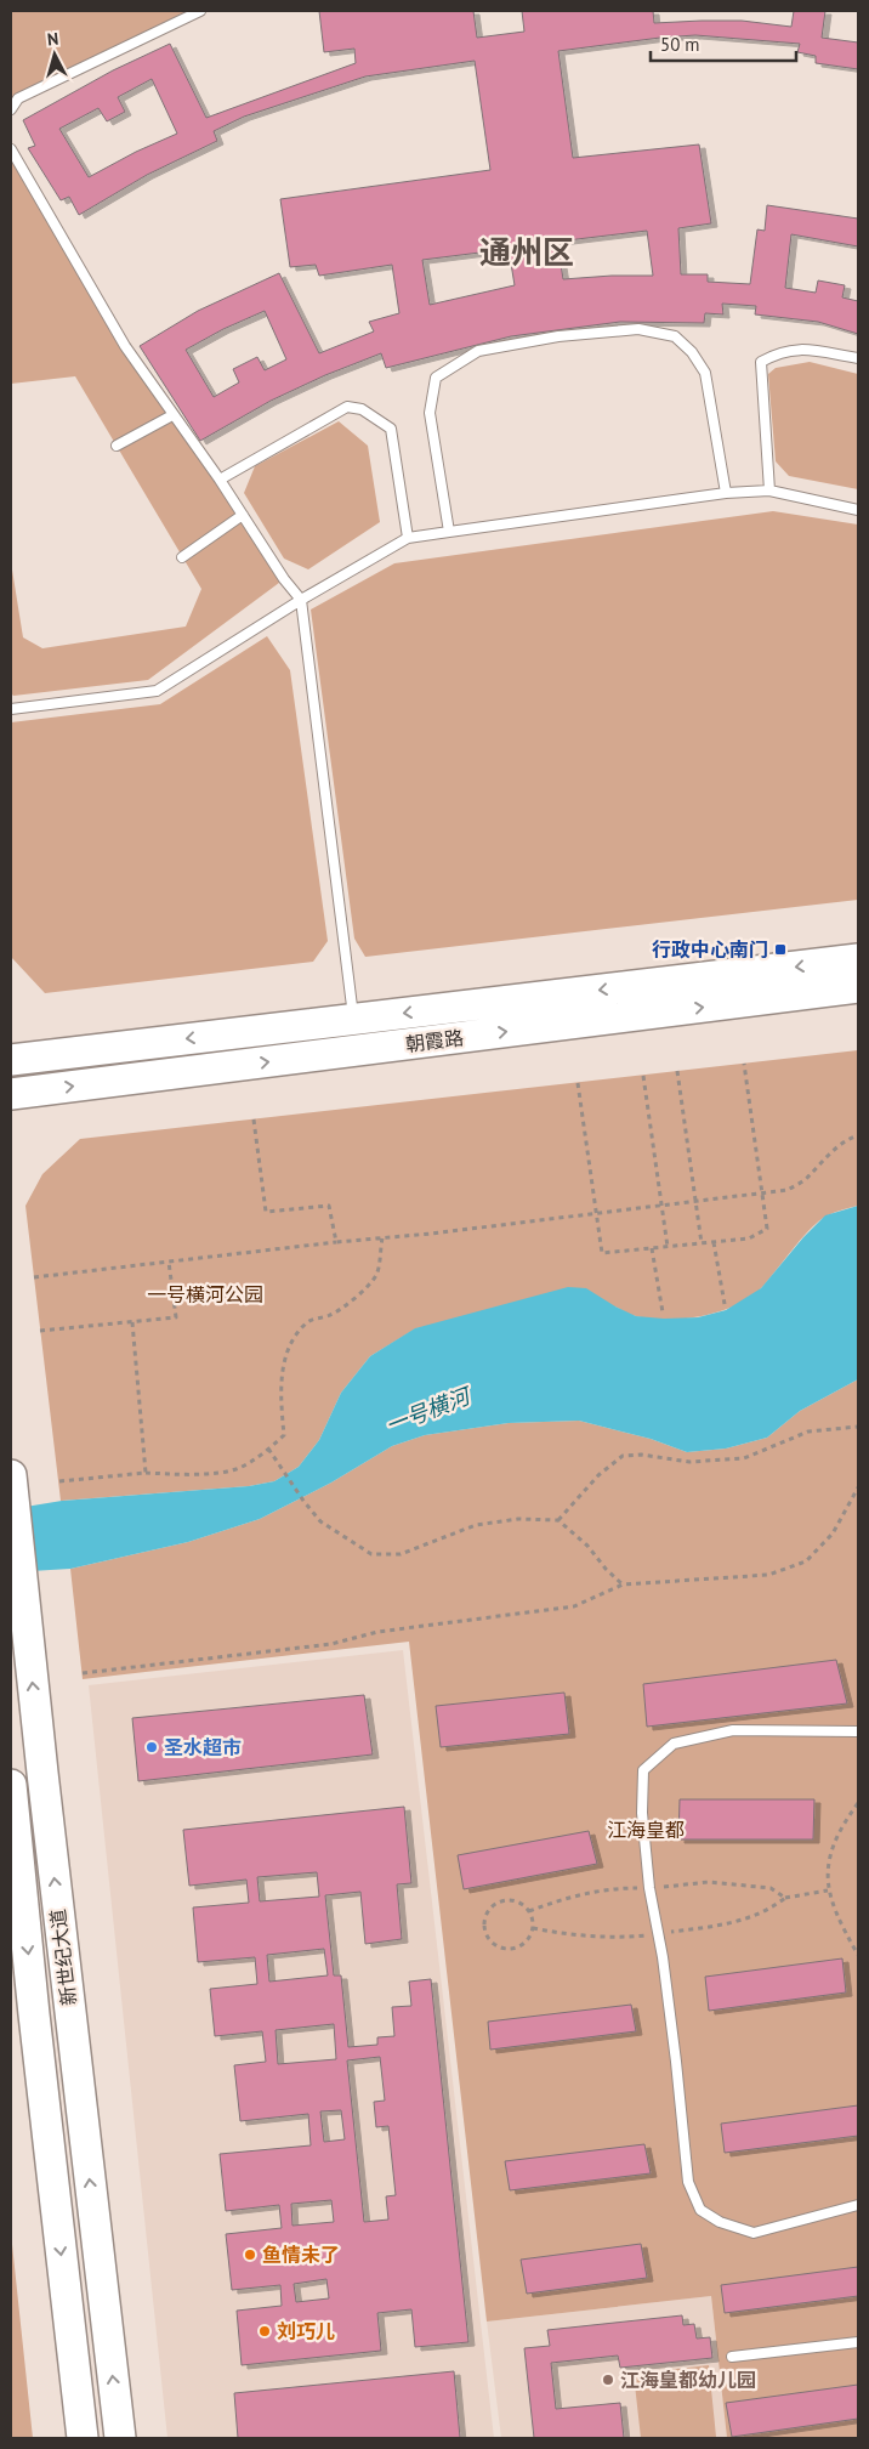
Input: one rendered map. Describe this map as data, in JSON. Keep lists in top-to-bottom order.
{
  "streets": {
    "main road": ["朝霞路", "新世纪大道"]
  },
  "districts": ["通州区"],
  "water": ["一号横河"],
  "parks": ["一号横河公园", "江海皇都"],
  "places": {
    "transit": ["行政中心南门"],
    "other": [
      "圣水超市",
      "鱼情未了",
      "刘巧儿",
      "江海皇都幼儿园"
    ]
  },
  "scale_bar": "50 m",
  "north": "top"
}
